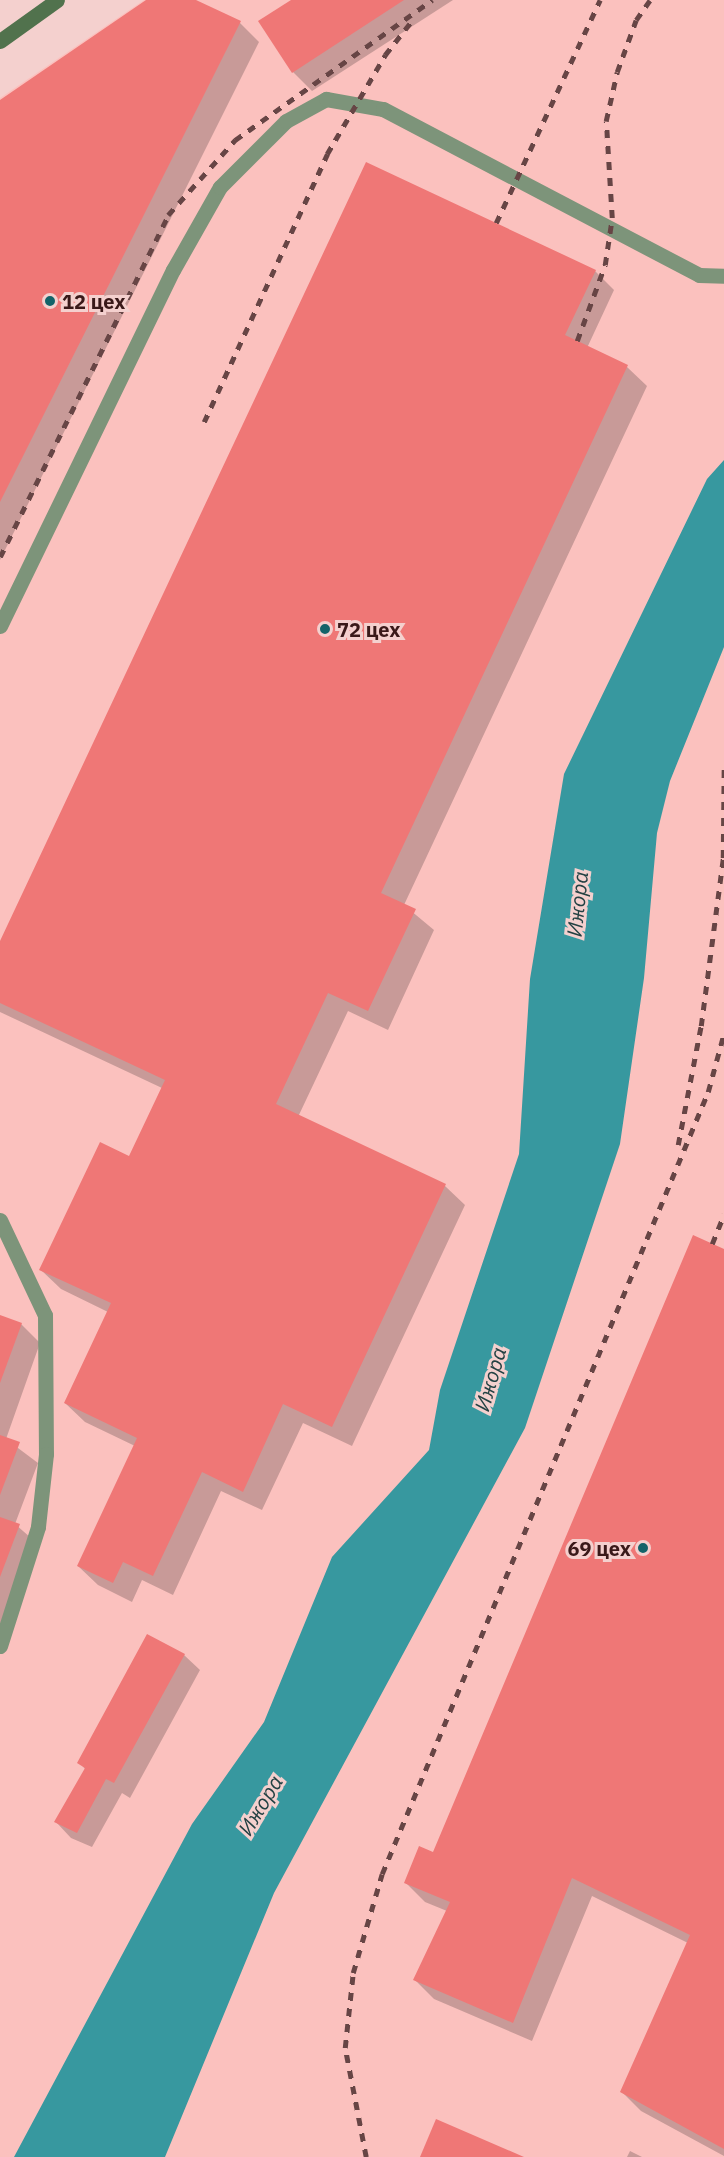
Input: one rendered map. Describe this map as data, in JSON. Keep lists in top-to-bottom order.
{
  "water": ["Ижора"],
  "places": ["12 цех", "72 цех", "69 цех"]
}
